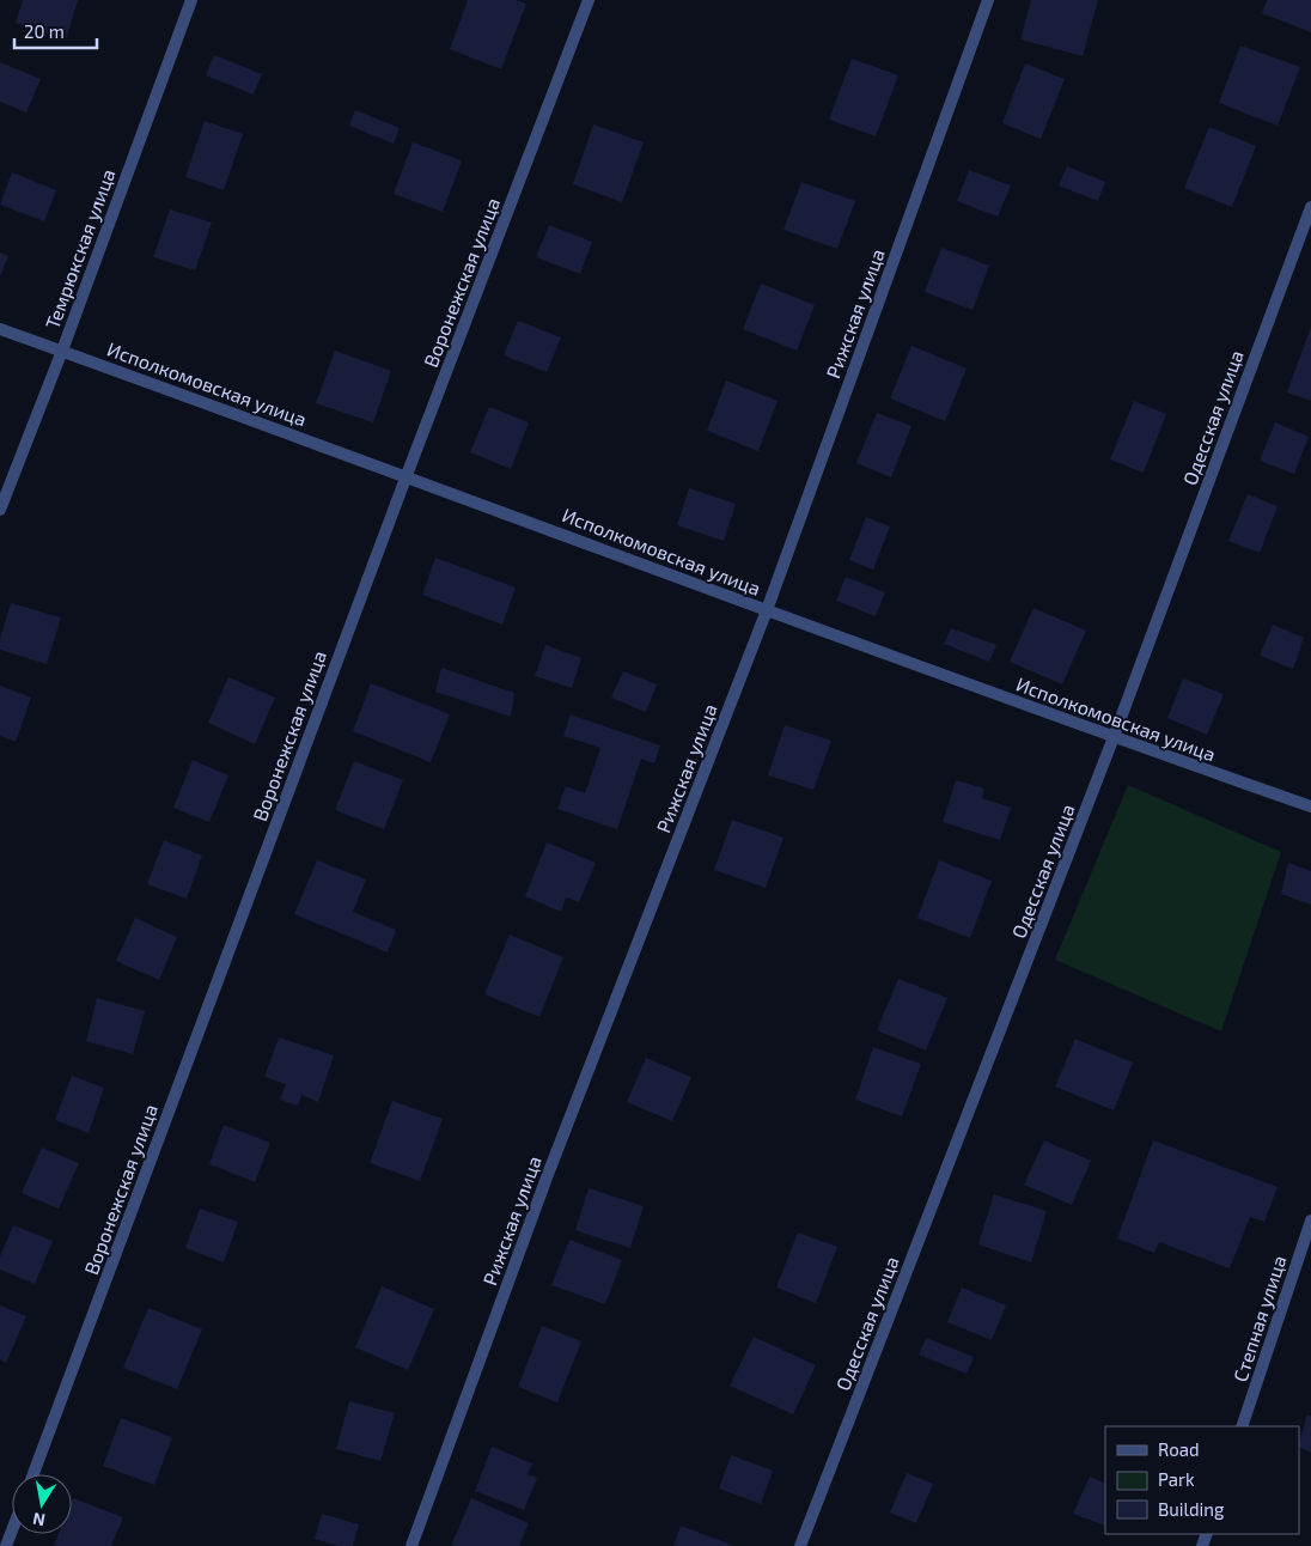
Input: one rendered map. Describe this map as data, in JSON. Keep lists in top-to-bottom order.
{
  "streets": {
    "street": [
      "Темрюкская улица",
      "Воронежская улица",
      "Рижская улица",
      "Исполкомовская улица",
      "Одесская улица",
      "Степная улица"
    ]
  },
  "crossings": [
    ["Темрюкская улица", "Исполкомовская улица"],
    ["Воронежская улица", "Исполкомовская улица"],
    ["Рижская улица", "Исполкомовская улица"],
    ["Исполкомовская улица", "Одесская улица"]
  ],
  "legend": ["Road", "Park", "Building"],
  "scale_bar": "20 m",
  "north": "bottom"
}
